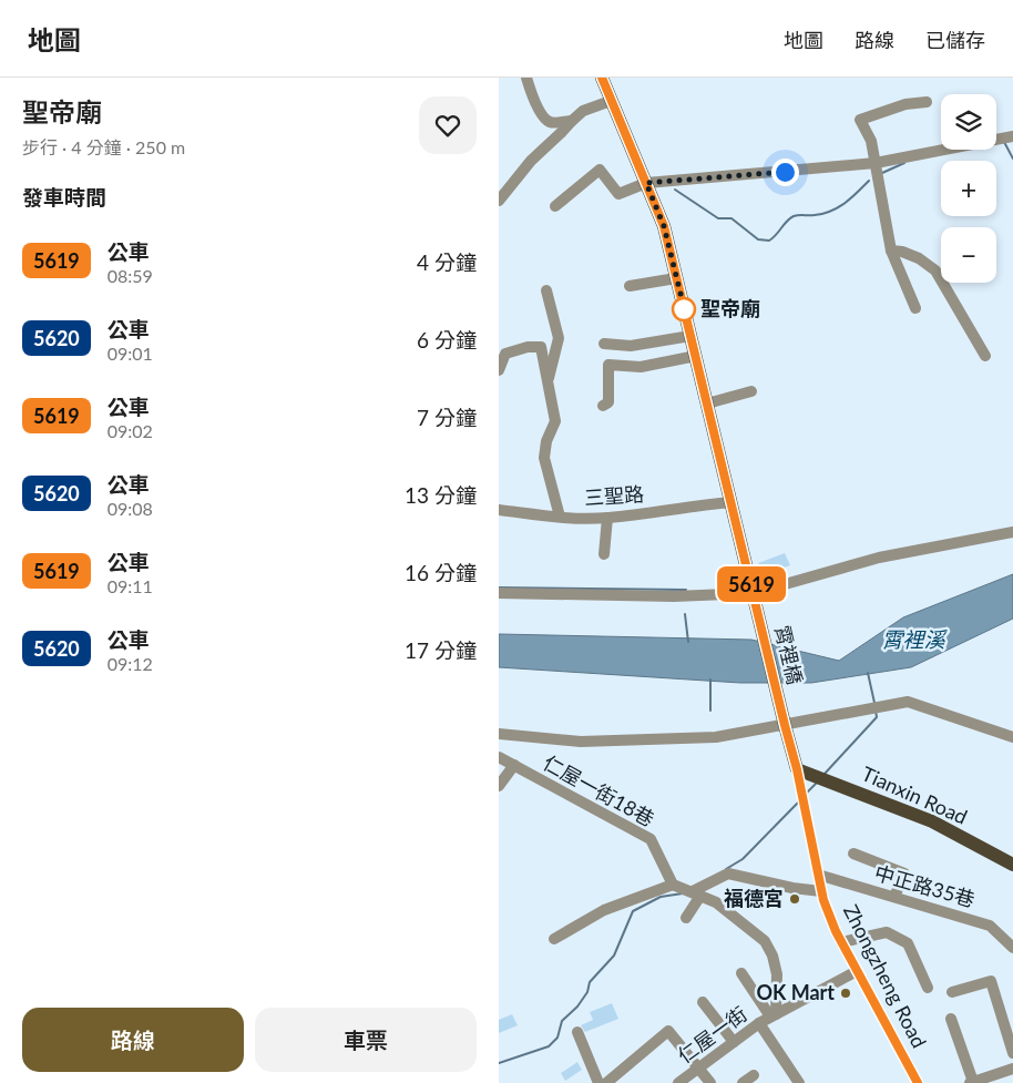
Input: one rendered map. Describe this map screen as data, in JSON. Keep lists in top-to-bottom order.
{
  "streets": {
    "main road": ["霄裡橋", "Tianxin Road", "Zhongzheng Road"],
    "street": [
      "三聖路",
      "仁屋一街18巷",
      "中正路35巷",
      "仁屋一街"
    ]
  },
  "crossings": [
    ["三聖路", "霄裡橋"],
    ["霄裡橋", "Zhongzheng Road"],
    ["Tianxin Road", "Zhongzheng Road"],
    ["中正路35巷", "Zhongzheng Road"],
    ["Zhongzheng Road", "仁屋一街"]
  ],
  "water": ["霄裡溪"],
  "places": ["聖帝廟", "福德宮", "OK Mart"],
  "lines": ["bus line 5619"],
  "page": {
    "header": "地圖",
    "nav": ["地圖", "路線", "已儲存"],
    "heading": [
      ["聖帝廟", "步行 · 4 分鐘 · 250 m"],
      "發車時間"
    ],
    "on_map": "5619",
    "map_buttons": ["+", "−"],
    "list": [
      {
        "mark": "5619",
        "name": "公車",
        "note": "08:59",
        "value": "4 分鐘"
      },
      {
        "mark": "5620",
        "name": "公車",
        "note": "09:01",
        "value": "6 分鐘"
      },
      {
        "mark": "5619",
        "name": "公車",
        "note": "09:02",
        "value": "7 分鐘"
      },
      {
        "mark": "5620",
        "name": "公車",
        "note": "09:08",
        "value": "13 分鐘"
      },
      {
        "mark": "5619",
        "name": "公車",
        "note": "09:11",
        "value": "16 分鐘"
      },
      {
        "mark": "5620",
        "name": "公車",
        "note": "09:12",
        "value": "17 分鐘"
      }
    ],
    "buttons": ["路線", "車票"]
  }
}
